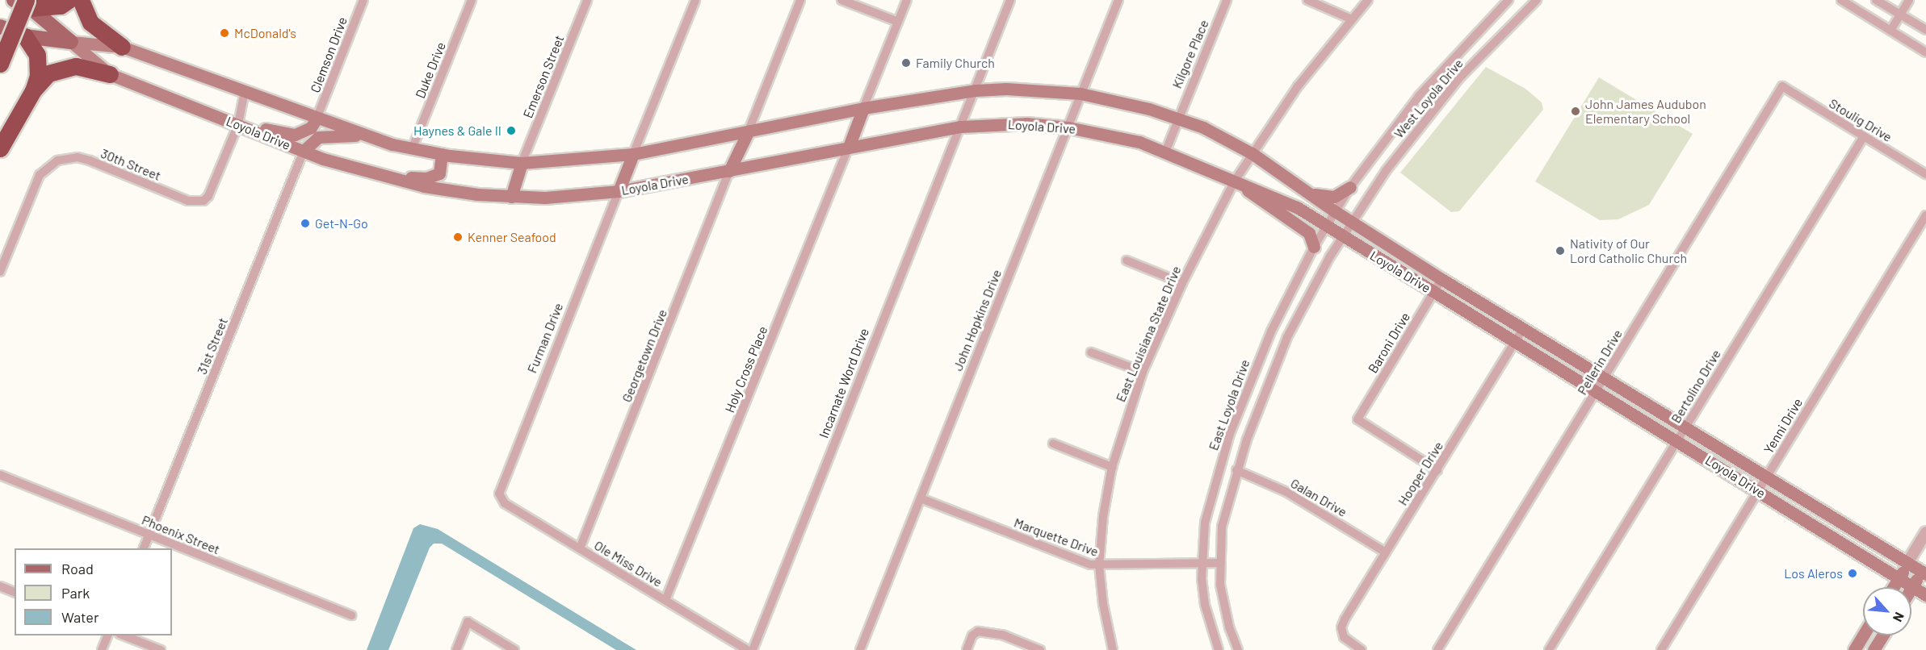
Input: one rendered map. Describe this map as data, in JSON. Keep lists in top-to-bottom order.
{
  "streets": {
    "main road": ["Loyola Drive"],
    "street": [
      "Kilgore Place",
      "Clemson Drive",
      "Duke Drive",
      "Emerson Street",
      "West Loyola Drive",
      "Stoulig Drive",
      "30th Street",
      "John Hopkins Drive",
      "East Louisiana State Drive",
      "Furman Drive",
      "Baroni Drive",
      "31st Street",
      "Georgetown Drive",
      "Pellerin Drive",
      "Holy Cross Place",
      "Incarnate Word Drive",
      "Bertolino Drive",
      "East Loyola Drive",
      "Yenni Drive",
      "Hooper Drive",
      "Galan Drive",
      "Phoenix Street",
      "Marquette Drive",
      "Ole Miss Drive"
    ]
  },
  "crossings": [
    ["Kilgore Place", "Loyola Drive"],
    ["Clemson Drive", "Loyola Drive"],
    ["Duke Drive", "Loyola Drive"],
    ["Emerson Street", "Loyola Drive"],
    ["West Loyola Drive", "Loyola Drive"],
    ["West Loyola Drive", "East Loyola Drive"],
    ["Stoulig Drive", "Pellerin Drive"],
    ["Stoulig Drive", "Bertolino Drive"],
    ["Loyola Drive", "30th Street"],
    ["Loyola Drive", "John Hopkins Drive"],
    ["Loyola Drive", "East Louisiana State Drive"],
    ["Loyola Drive", "Furman Drive"],
    ["Loyola Drive", "Baroni Drive"],
    ["Loyola Drive", "31st Street"],
    ["Loyola Drive", "Georgetown Drive"],
    ["Loyola Drive", "Pellerin Drive"],
    ["Loyola Drive", "Holy Cross Place"],
    ["Loyola Drive", "Incarnate Word Drive"],
    ["Loyola Drive", "Bertolino Drive"],
    ["Loyola Drive", "East Loyola Drive"],
    ["Loyola Drive", "Yenni Drive"],
    ["Loyola Drive", "Hooper Drive"],
    ["John Hopkins Drive", "Marquette Drive"],
    ["East Louisiana State Drive", "Marquette Drive"],
    ["Furman Drive", "Ole Miss Drive"],
    ["Baroni Drive", "Hooper Drive"],
    ["31st Street", "Phoenix Street"],
    ["Georgetown Drive", "Ole Miss Drive"],
    ["Holy Cross Place", "Ole Miss Drive"],
    ["East Loyola Drive", "Marquette Drive"],
    ["Hooper Drive", "Galan Drive"]
  ],
  "places": [
    "McDonald's",
    "Family Church",
    "John James Audubon Elementary School",
    "Haynes & Gale II",
    "Get-N-Go",
    "Kenner Seafood",
    "Nativity of Our Lord Catholic Church",
    "Los Aleros"
  ],
  "legend": ["Road", "Park", "Water"],
  "north": "bottom right"
}
